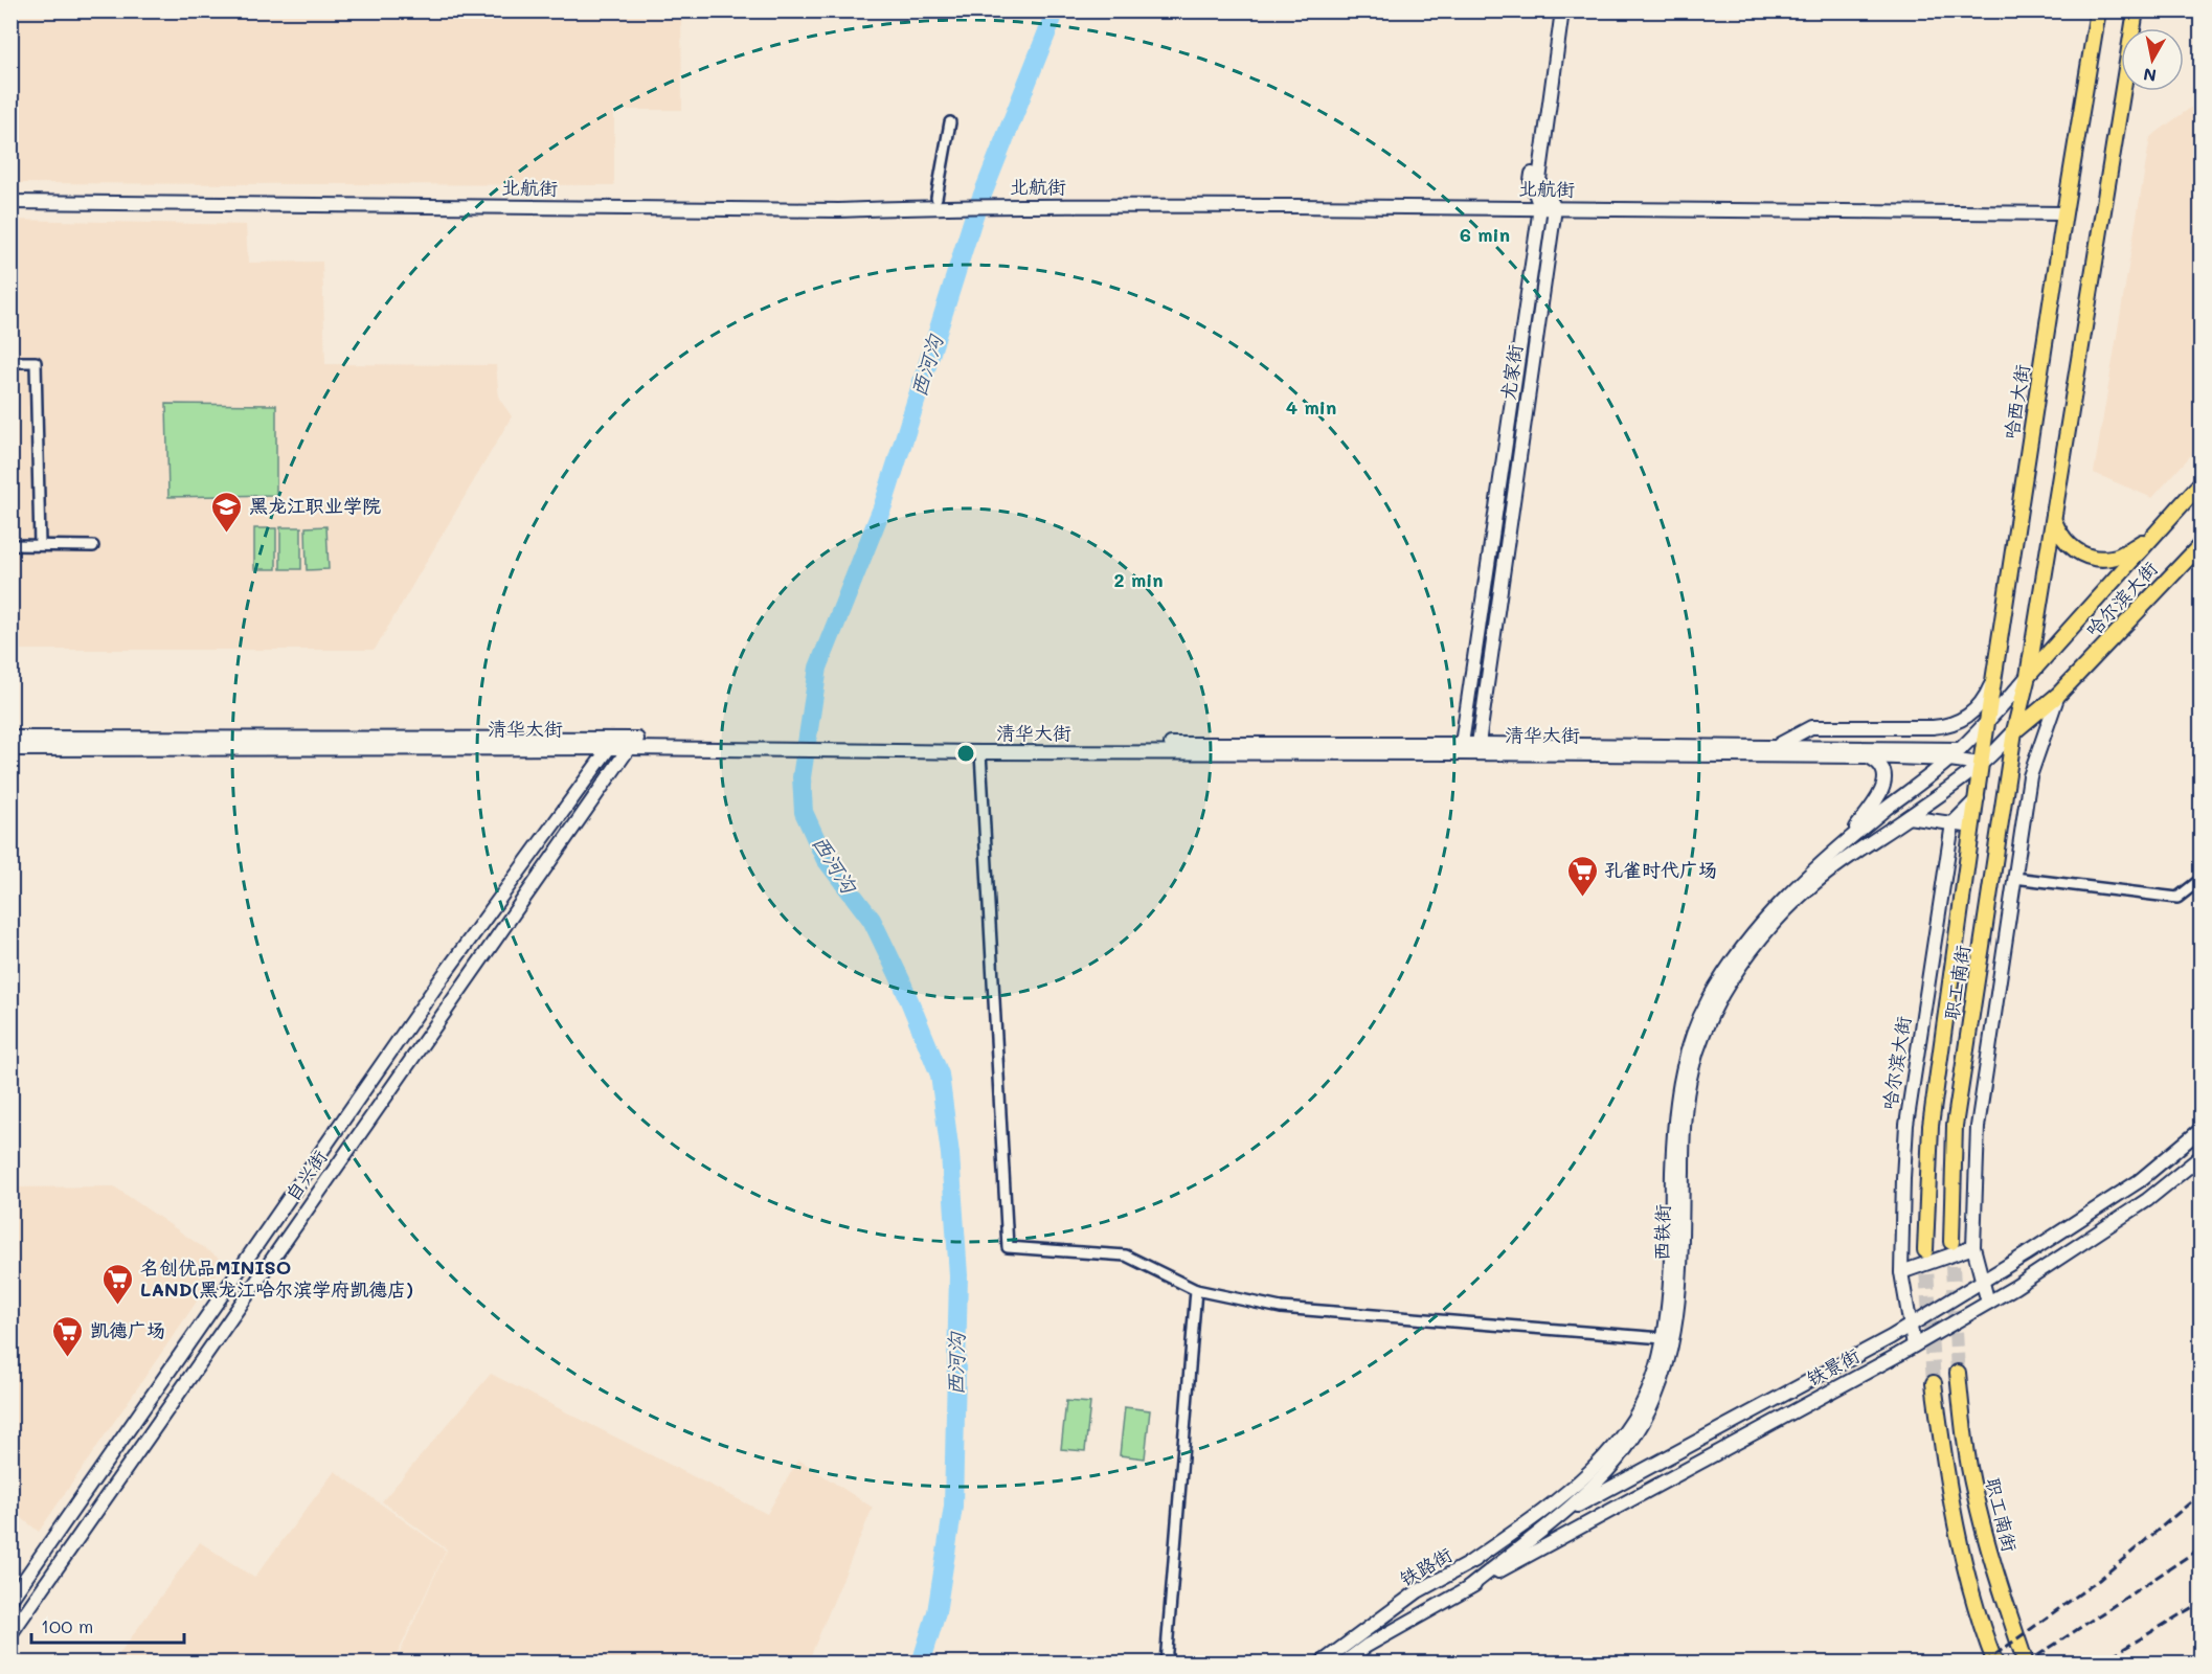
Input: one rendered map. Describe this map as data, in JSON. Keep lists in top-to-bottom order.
{
  "streets": {
    "main road": [
      "北航街",
      "尤家街",
      "哈西大街",
      "哈尔滨大街",
      "清华大街",
      "职工南街",
      "自兴街",
      "西铁街",
      "铁景街",
      "铁路街"
    ]
  },
  "crossings": [
    ["北航街", "尤家街"],
    ["北航街", "哈西大街"],
    ["尤家街", "清华大街"],
    ["哈西大街", "清华大街"],
    ["哈西大街", "职工南街"],
    ["哈尔滨大街", "职工南街"],
    ["哈尔滨大街", "铁景街"],
    ["清华大街", "自兴街"],
    ["西铁街", "铁景街"],
    ["西铁街", "铁路街"],
    ["铁景街", "铁路街"]
  ],
  "water": ["西河沟"],
  "places": {
    "school or university": ["黑龙江职业学院"],
    "supermarket": ["孔雀时代广场", "名创优品MINISO LAND(黑龙江哈尔滨学府凯德店)", "凯德广场"]
  },
  "scale_bar": "100 m",
  "north": "bottom",
  "rings": ["6 min", "4 min", "2 min"]
}
